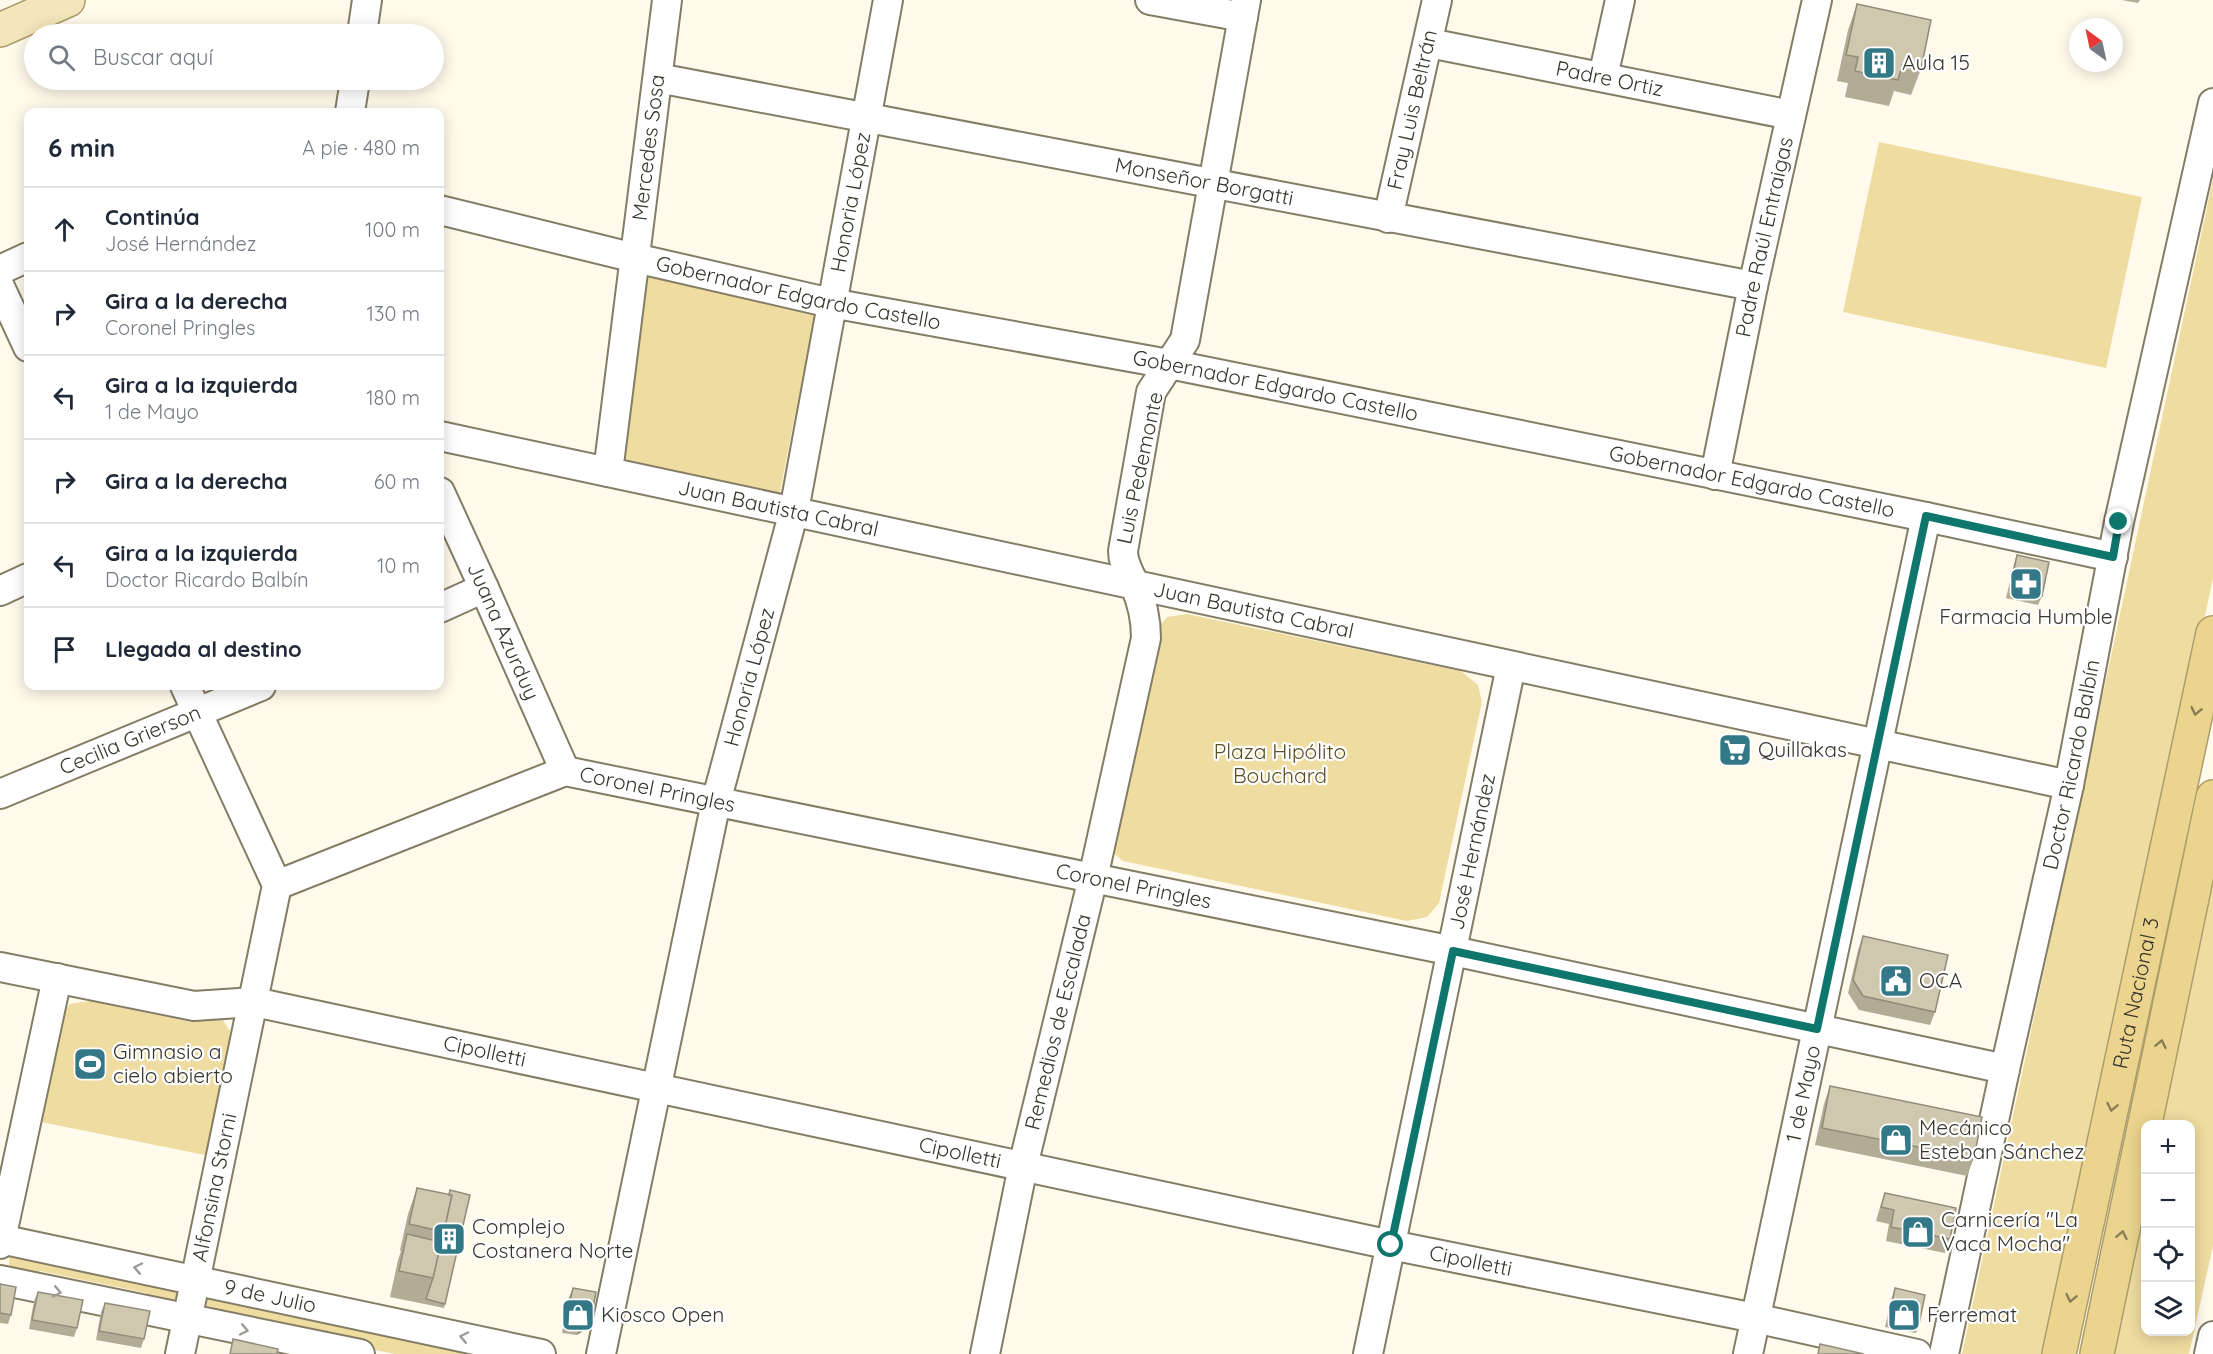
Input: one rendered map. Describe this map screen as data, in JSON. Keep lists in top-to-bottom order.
{
  "streets": {
    "highway": ["Ruta Nacional 3"],
    "street": [
      "Padre Ortiz",
      "Fray Luis Beltrán",
      "Mercedes Sosa",
      "Monseñor Borgatti",
      "Honoria López",
      "Padre Raúl Entraigas",
      "Gobernador Edgardo Castello",
      "Luis Pedemonte",
      "Juan Bautista Cabral",
      "Juana Azurduy",
      "Cecilia Grierson",
      "Doctor Ricardo Balbín",
      "Coronel Pringles",
      "José Hernández",
      "Remedios de Escalada",
      "Cipolletti",
      "1 de Mayo",
      "Alfonsina Storni",
      "9 de Julio"
    ]
  },
  "crossings": [
    ["Padre Ortiz", "Fray Luis Beltrán"],
    ["Padre Ortiz", "Padre Raúl Entraigas"],
    ["Fray Luis Beltrán", "Monseñor Borgatti"],
    ["Mercedes Sosa", "Monseñor Borgatti"],
    ["Mercedes Sosa", "Gobernador Edgardo Castello"],
    ["Mercedes Sosa", "Juan Bautista Cabral"],
    ["Monseñor Borgatti", "Honoria López"],
    ["Monseñor Borgatti", "Padre Raúl Entraigas"],
    ["Monseñor Borgatti", "Luis Pedemonte"],
    ["Honoria López", "Gobernador Edgardo Castello"],
    ["Honoria López", "Juan Bautista Cabral"],
    ["Honoria López", "Coronel Pringles"],
    ["Honoria López", "Cipolletti"],
    ["Padre Raúl Entraigas", "Gobernador Edgardo Castello"],
    ["Gobernador Edgardo Castello", "Luis Pedemonte"],
    ["Gobernador Edgardo Castello", "Doctor Ricardo Balbín"],
    ["Gobernador Edgardo Castello", "1 de Mayo"],
    ["Luis Pedemonte", "Juan Bautista Cabral"],
    ["Luis Pedemonte", "Remedios de Escalada"],
    ["Juan Bautista Cabral", "Doctor Ricardo Balbín"],
    ["Juan Bautista Cabral", "José Hernández"],
    ["Juan Bautista Cabral", "Remedios de Escalada"],
    ["Juan Bautista Cabral", "1 de Mayo"],
    ["Juana Azurduy", "Coronel Pringles"],
    ["Doctor Ricardo Balbín", "Coronel Pringles"],
    ["Coronel Pringles", "José Hernández"],
    ["Coronel Pringles", "Remedios de Escalada"],
    ["Coronel Pringles", "1 de Mayo"],
    ["Coronel Pringles", "Alfonsina Storni"],
    ["José Hernández", "Cipolletti"],
    ["Remedios de Escalada", "Cipolletti"],
    ["Cipolletti", "1 de Mayo"],
    ["Cipolletti", "Alfonsina Storni"],
    ["Alfonsina Storni", "9 de Julio"]
  ],
  "parks": ["Plaza Hipólito Bouchard"],
  "places": {
    "building": ["Aula 15", "Complejo Costanera Norte"],
    "pharmacy": ["Farmacia Humble"],
    "supermarket": ["Quillakas"],
    "public building": ["OCA"],
    "sports": ["Gimnasio a cielo abierto"],
    "shop": [
      "Mecánico Esteban Sánchez",
      "Carnicería \"La Vaca Mocha\"",
      "Kiosco Open",
      "Ferremat"
    ]
  },
  "north": "top left",
  "page": {
    "search": "Buscar aquí",
    "heading": ["6 min", "A pie · 480 m"],
    "list": [
      ["Continúa", "José Hernández", "100 m"],
      ["Gira a la derecha", "Coronel Pringles", "130 m"],
      ["Gira a la izquierda", "1 de Mayo", "180 m"],
      ["Gira a la derecha", "60 m"],
      ["Gira a la izquierda", "Doctor Ricardo Balbín", "10 m"],
      "Llegada al destino"
    ],
    "map_buttons": ["+", "−"]
  }
}
